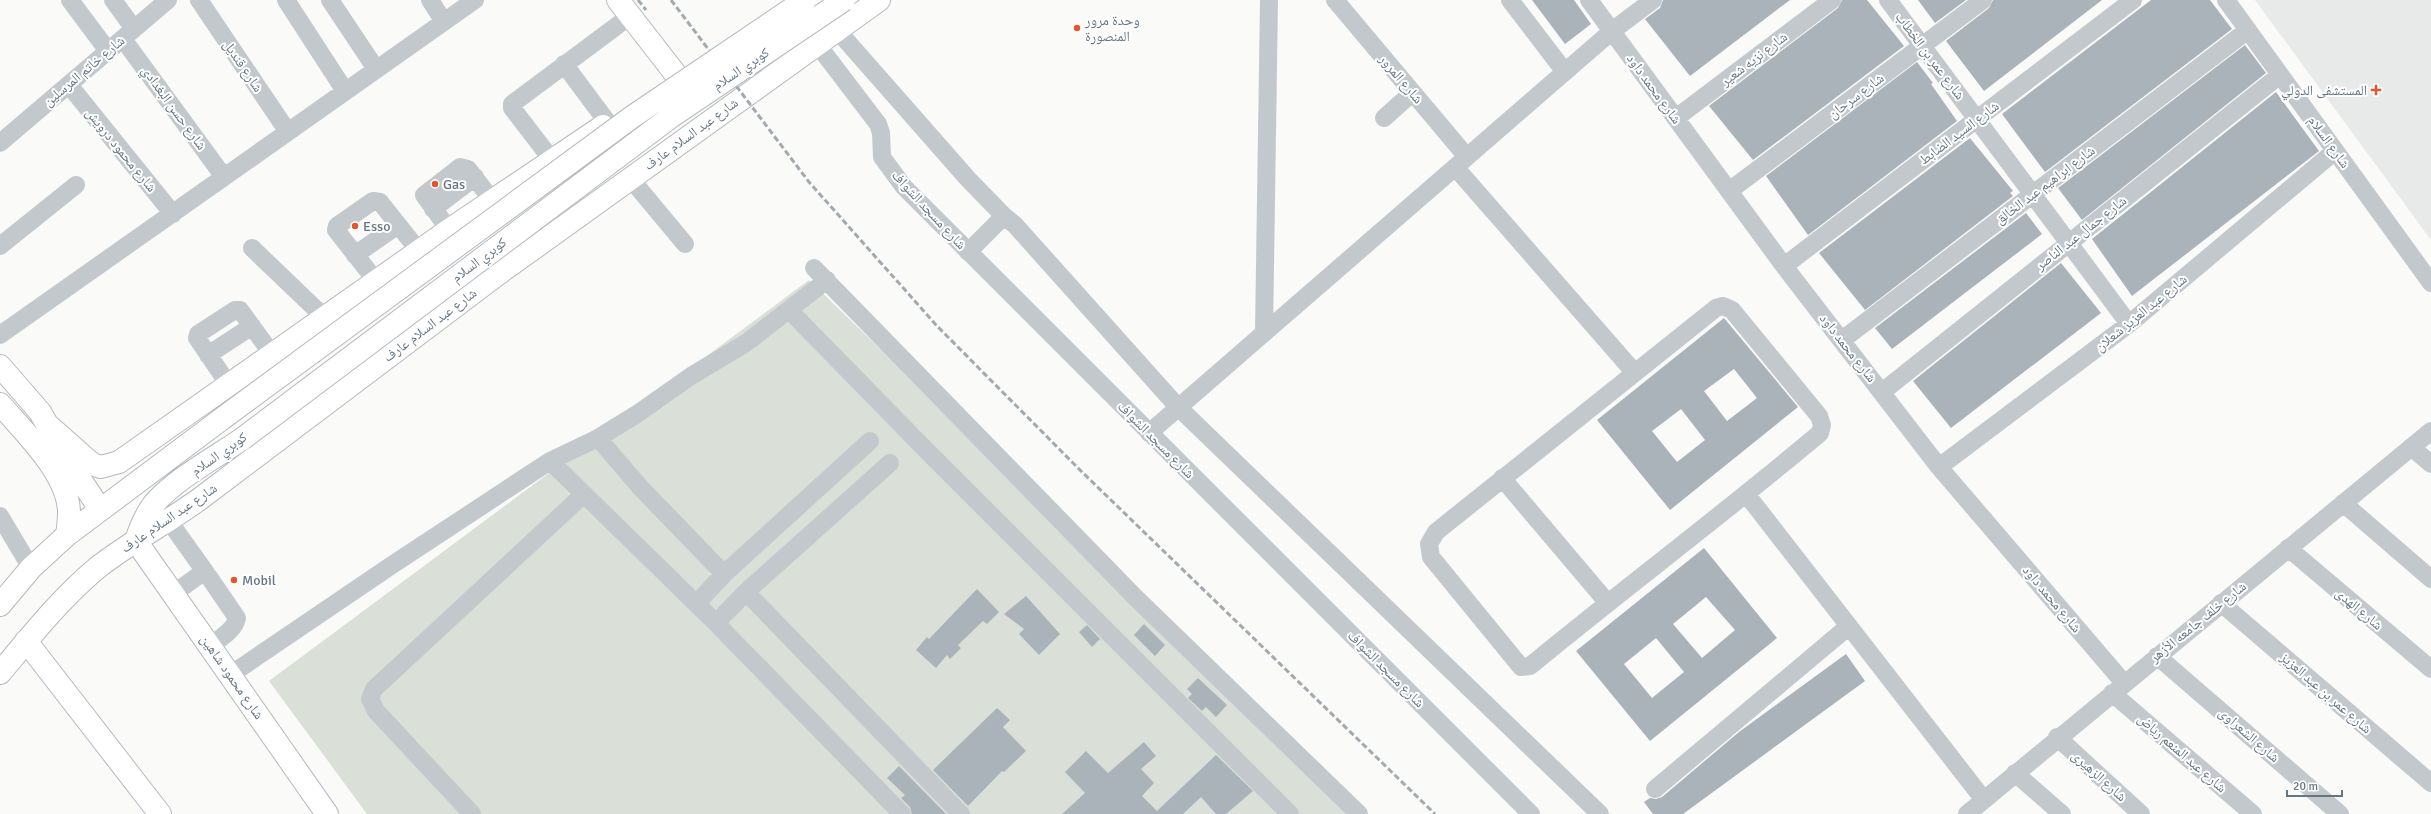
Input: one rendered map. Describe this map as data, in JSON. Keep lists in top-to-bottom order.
{
  "streets": {
    "main road": ["كوبري السلام", "شارع عبد السلام عارف", "شارع محمود شاهين"],
    "street": [
      "شارع عمر بن الخطاب",
      "شارع نزيه شعير",
      "شارع قنديل",
      "شارع خاتم المرسلين",
      "شارع المرور",
      "شارع محمد داود",
      "شارع سرحان",
      "شارع حسن البغدادي",
      "شارع السيد الضابط",
      "شارع السلام",
      "شارع محمود درويش",
      "شارع ابراهيم عبد الخالق",
      "شارع مسجد الشواف",
      "شارع جمال عبد الناصر",
      "شارع عبد العزيز شعلان",
      "شارع الهدى",
      "شارع خلف جامعه الأزهر",
      "شارع عمر بن عبد العزيز",
      "شارع الشعراوى",
      "شارع عبد المنعم رياض",
      "شارع الزهيرى"
    ]
  },
  "crossings": [
    ["شارع عمر بن الخطاب", "شارع سرحان"],
    ["شارع عمر بن الخطاب", "شارع السيد الضابط"],
    ["شارع عمر بن الخطاب", "شارع ابراهيم عبد الخالق"],
    ["شارع عمر بن الخطاب", "شارع جمال عبد الناصر"],
    ["شارع عمر بن الخطاب", "شارع عبد العزيز شعلان"],
    ["شارع نزيه شعير", "شارع محمد داود"],
    ["كوبري السلام", "شارع عبد السلام عارف"],
    ["كوبري السلام", "شارع محمود شاهين"],
    ["شارع خاتم المرسلين", "شارع حسن البغدادي"],
    ["شارع خاتم المرسلين", "شارع محمود درويش"],
    ["شارع محمد داود", "شارع سرحان"],
    ["شارع محمد داود", "شارع السيد الضابط"],
    ["شارع محمد داود", "شارع ابراهيم عبد الخالق"],
    ["شارع محمد داود", "شارع جمال عبد الناصر"],
    ["شارع محمد داود", "شارع عبد العزيز شعلان"],
    ["شارع محمد داود", "شارع خلف جامعه الأزهر"],
    ["شارع محمد داود", "شارع عبد المنعم رياض"],
    ["شارع عبد السلام عارف", "شارع مسجد الشواف"],
    ["شارع عبد السلام عارف", "شارع محمود شاهين"],
    ["شارع السلام", "شارع ابراهيم عبد الخالق"],
    ["شارع السلام", "شارع جمال عبد الناصر"],
    ["شارع السلام", "شارع عبد العزيز شعلان"],
    ["شارع الهدى", "شارع خلف جامعه الأزهر"],
    ["شارع خلف جامعه الأزهر", "شارع عمر بن عبد العزيز"],
    ["شارع خلف جامعه الأزهر", "شارع الشعراوى"],
    ["شارع خلف جامعه الأزهر", "شارع عبد المنعم رياض"],
    ["شارع خلف جامعه الأزهر", "شارع الزهيرى"]
  ],
  "places": {
    "other": [
      "وحدة مرور المنصورة",
      "Gas",
      "Esso",
      "Mobil"
    ],
    "health": ["المستشفى الدولي"]
  },
  "scale_bar": "20 m"
}
